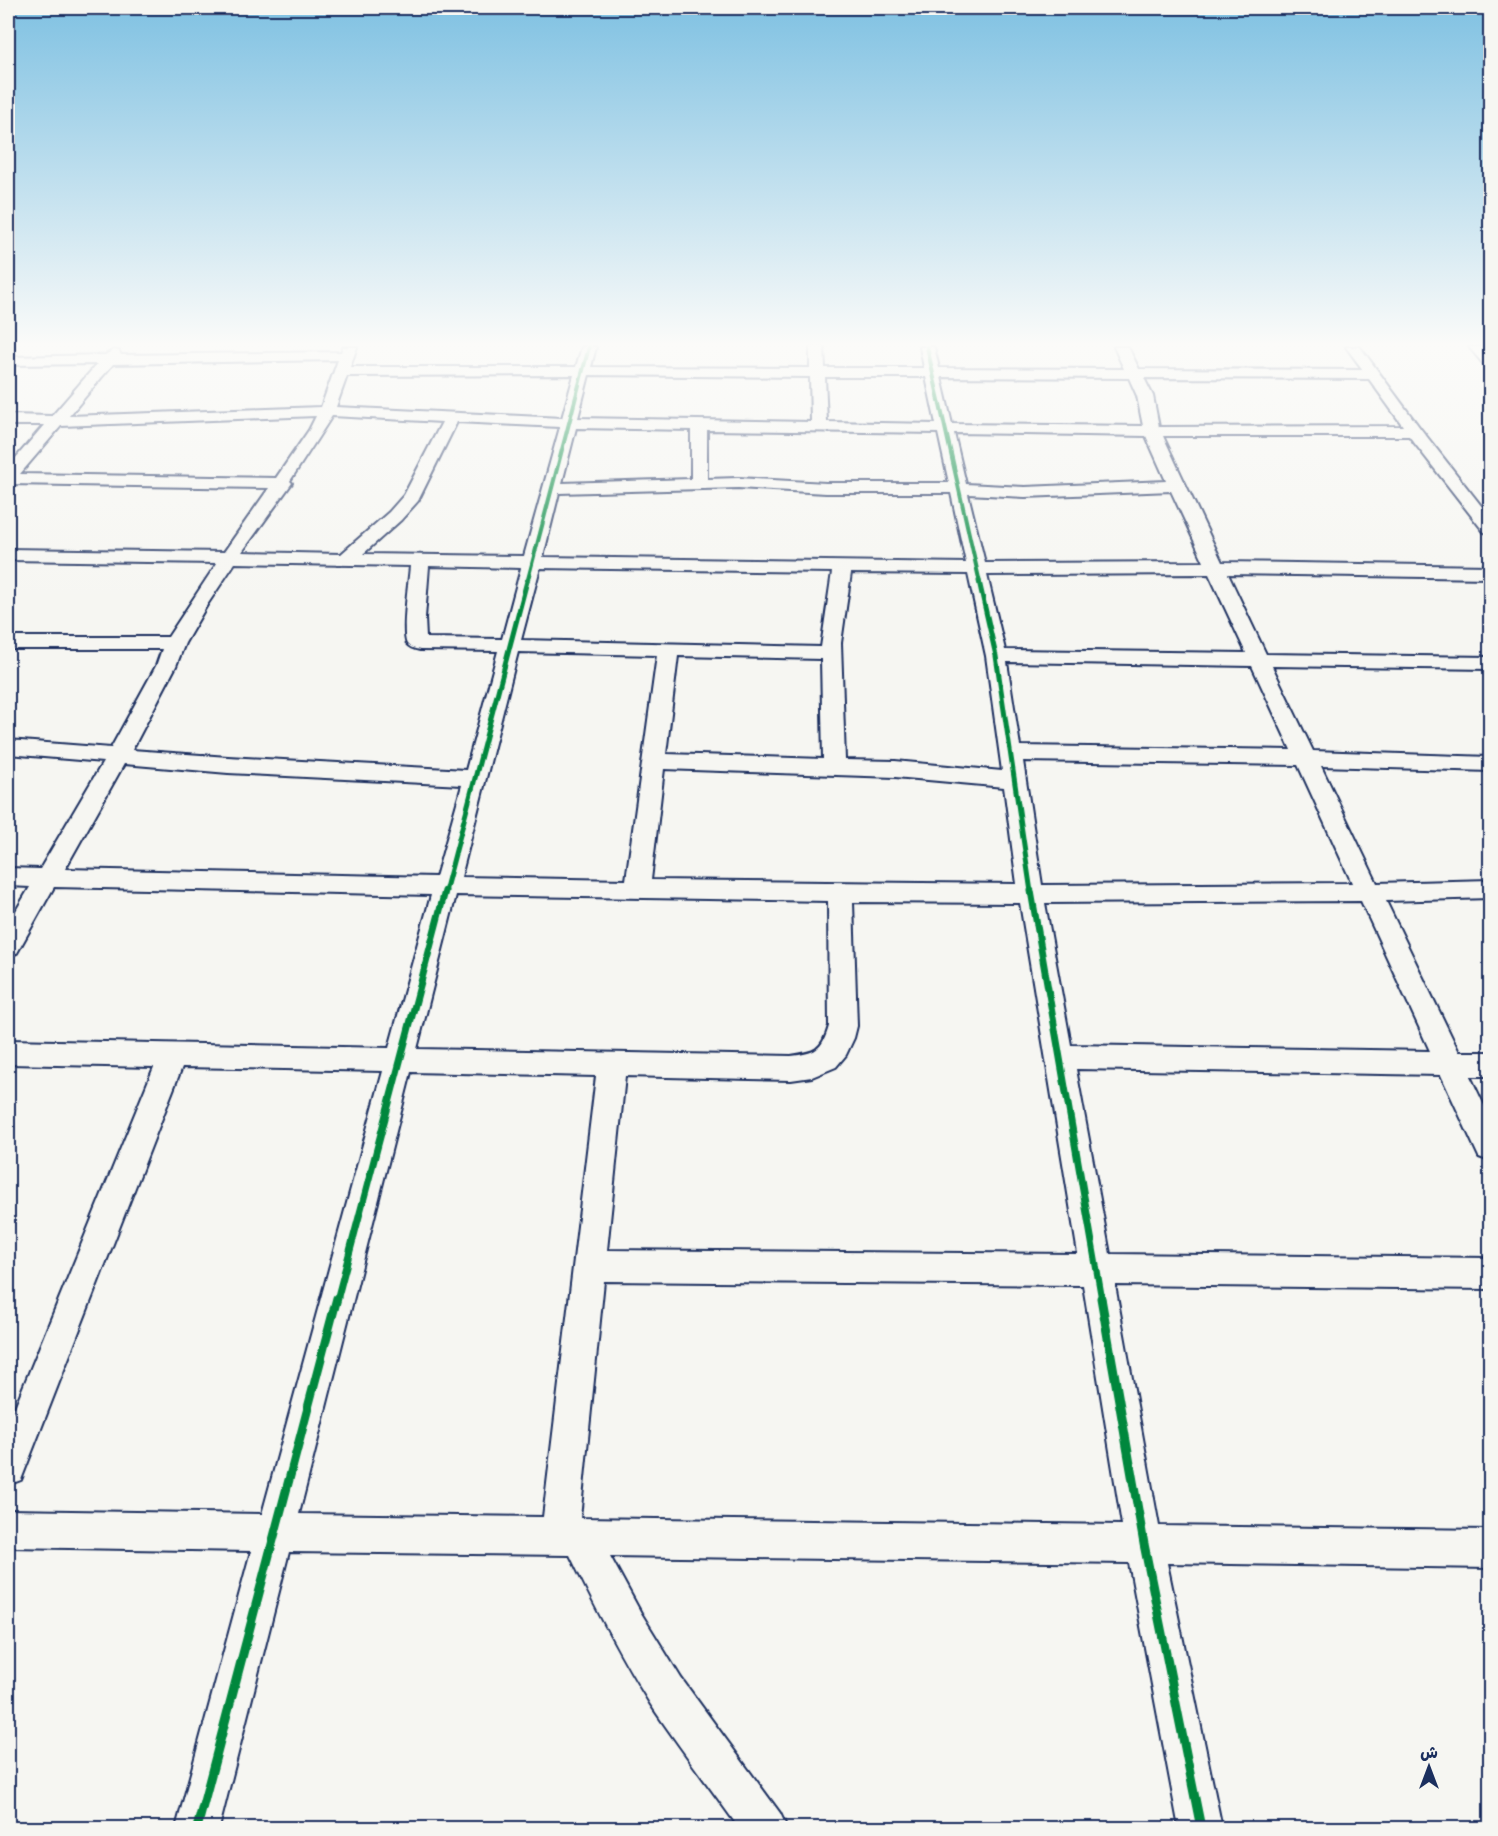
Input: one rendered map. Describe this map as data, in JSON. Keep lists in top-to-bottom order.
{
  "north": "top"
}
